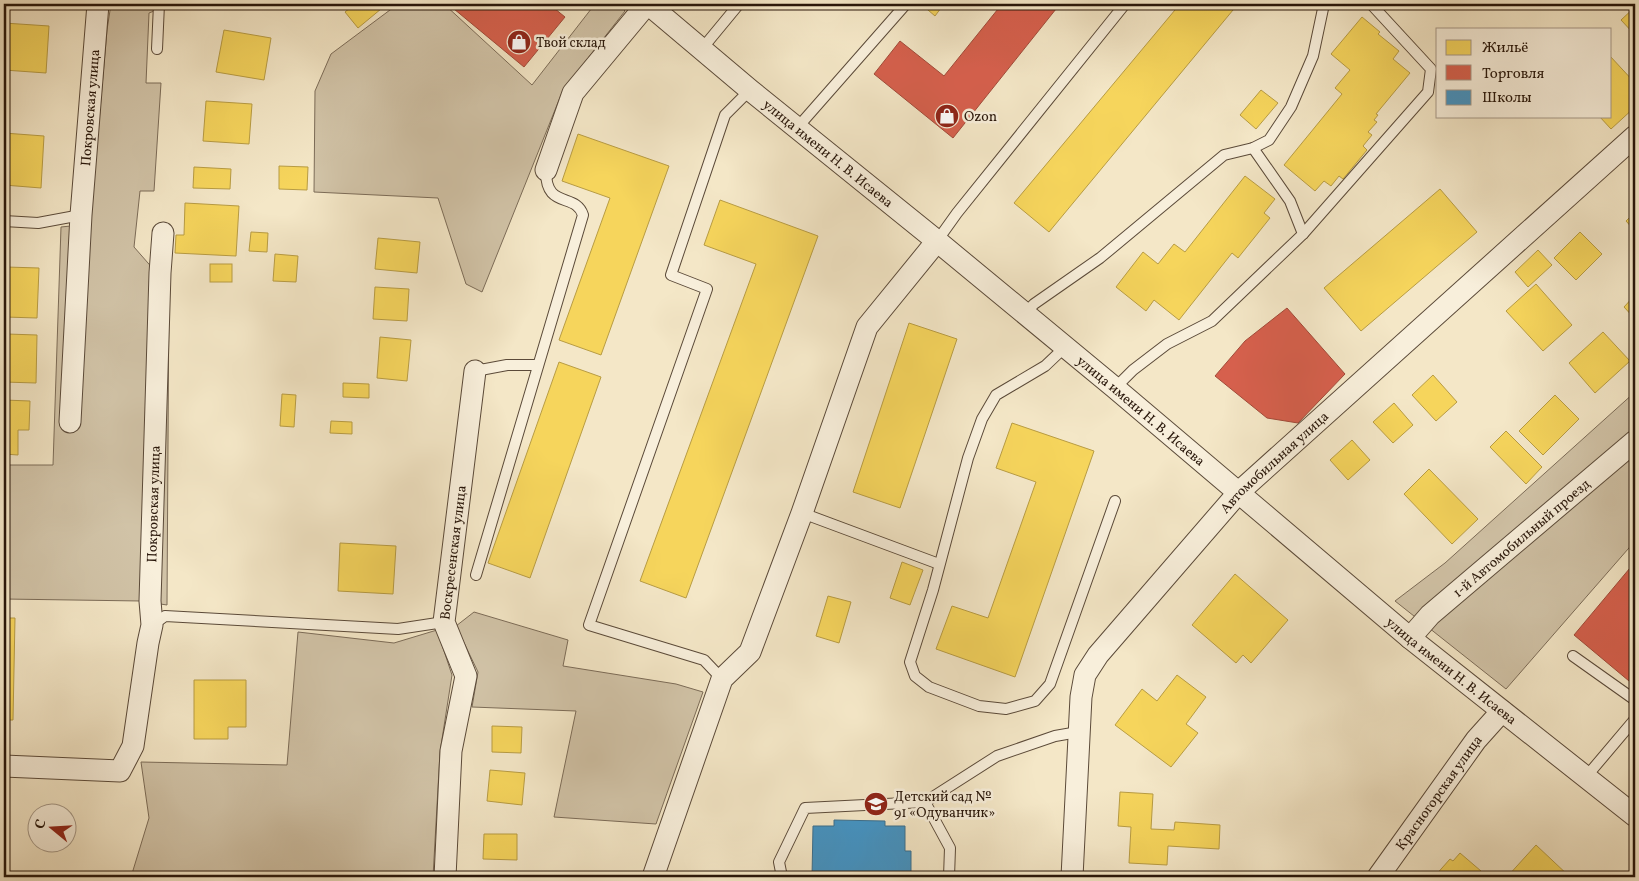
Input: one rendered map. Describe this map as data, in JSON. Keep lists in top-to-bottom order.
{
  "streets": {
    "street": [
      "Покровская улица",
      "улица имени Н. В. Исаева",
      "Автомобильная улица",
      "1-й Автомобильный проезд",
      "Воскресенская улица",
      "Красногорская улица"
    ]
  },
  "crossings": [
    ["улица имени Н. В. Исаева", "Автомобильная улица"],
    ["улица имени Н. В. Исаева", "1-й Автомобильный проезд"],
    ["улица имени Н. В. Исаева", "Красногорская улица"]
  ],
  "places": {
    "shop": ["Твой склад", "Ozon"],
    "school or university": ["Детский сад № 91 «Одуванчик»"]
  },
  "legend": ["Жильё", "Торговля", "Школы"],
  "north": "left"
}
